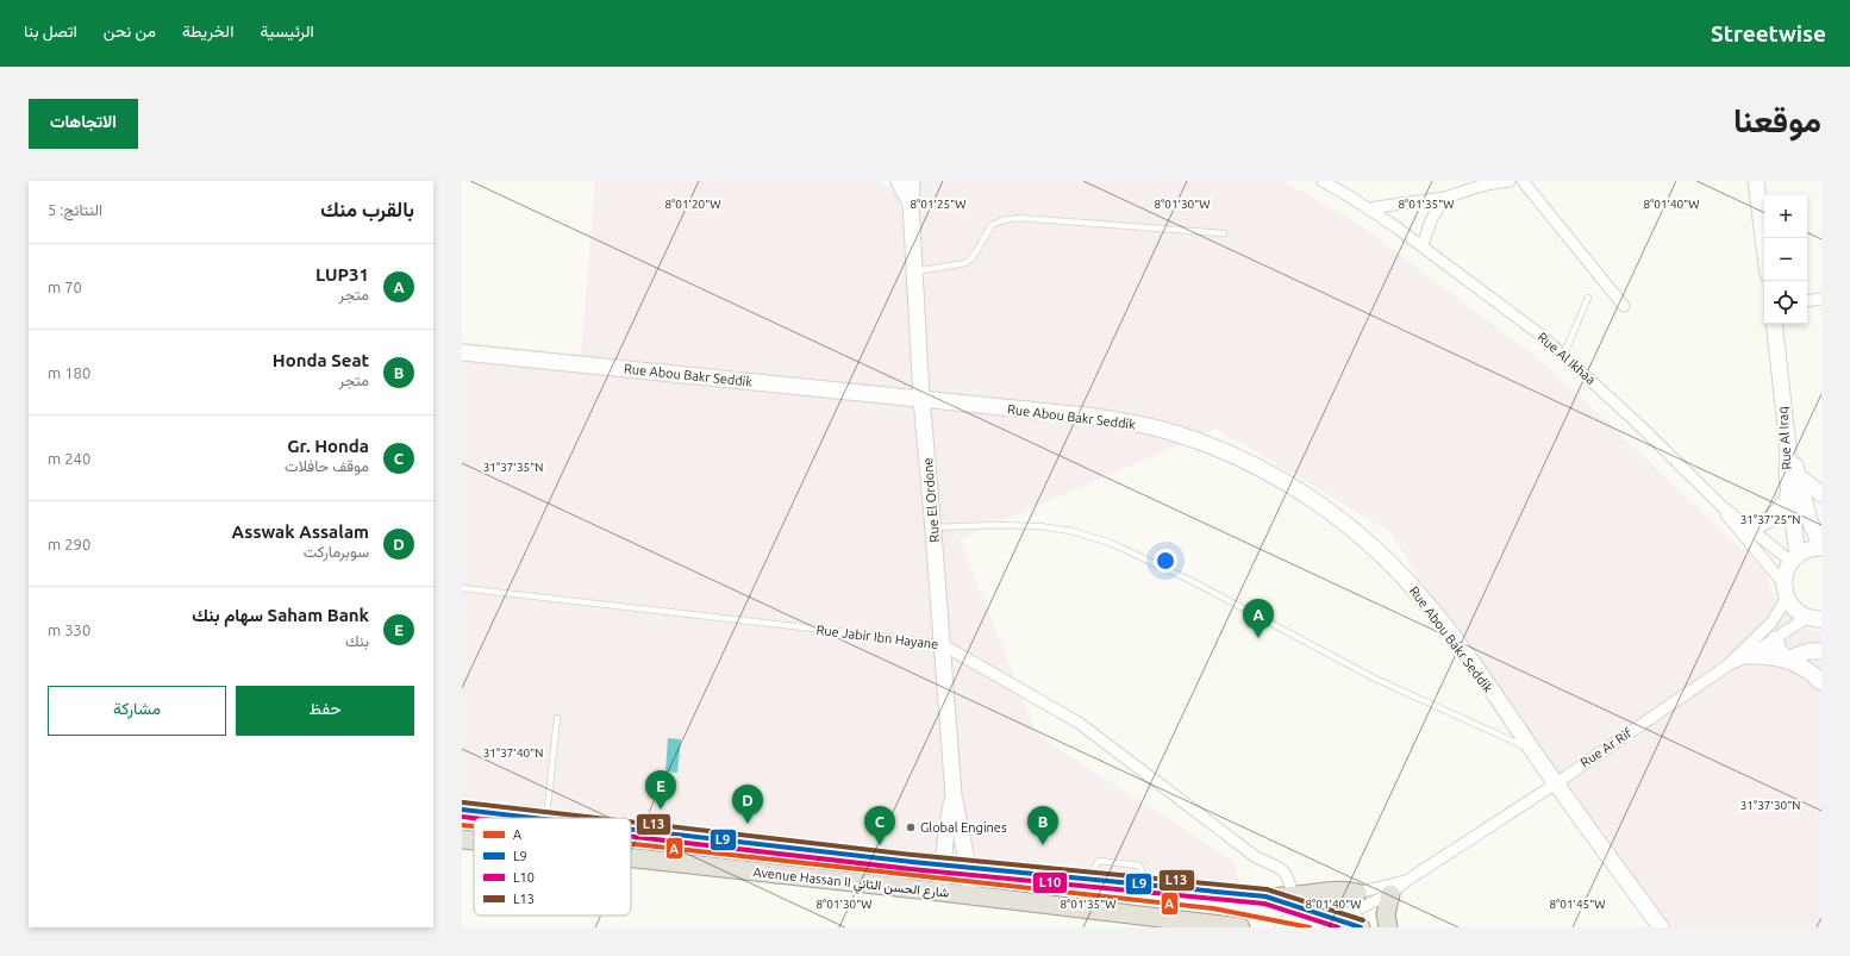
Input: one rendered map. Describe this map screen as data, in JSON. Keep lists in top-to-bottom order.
{
  "streets": {
    "main road": ["Avenue Hassan II شارع الحسن الثاني"],
    "street": [
      "Rue Al Ikhaa",
      "Rue Abou Bakr Seddik",
      "Rue Al Iraq",
      "Rue El Ordone",
      "Rue Jabir Ibn Hayane",
      "Rue Ar Rif"
    ]
  },
  "crossings": [
    ["Rue Al Ikhaa", "Rue Al Iraq"],
    ["Rue Abou Bakr Seddik", "Rue El Ordone"],
    ["Rue Abou Bakr Seddik", "Rue Ar Rif"],
    ["Rue El Ordone", "Rue Jabir Ibn Hayane"],
    ["Rue El Ordone", "Avenue Hassan II شارع الحسن الثاني"],
    ["Rue Ar Rif", "Avenue Hassan II شارع الحسن الثاني"]
  ],
  "places": ["Global Engines"],
  "lines": [
    "transit line L13",
    "transit line L9",
    "transit line L10",
    "transit line A"
  ],
  "legend": [
    "A",
    "L9",
    "L10",
    "L13"
  ],
  "page": {
    "header": "Streetwise",
    "nav": [
      "الرئيسية",
      "الخريطة",
      "من نحن",
      "اتصل بنا"
    ],
    "title": "موقعنا",
    "buttons": [
      "الاتجاهات",
      ["حفظ", "مشاركة"]
    ],
    "heading": ["بالقرب منك", "النتائج: 5"],
    "map_buttons": ["+", "−"],
    "list": [
      {
        "mark": "A",
        "name": "LUP31",
        "note": "متجر",
        "value": "70 m"
      },
      {
        "mark": "B",
        "name": "Honda Seat",
        "note": "متجر",
        "value": "180 m"
      },
      {
        "mark": "C",
        "name": "Gr. Honda",
        "note": "موقف حافلات",
        "value": "240 m"
      },
      {
        "mark": "D",
        "name": "Asswak Assalam",
        "note": "سوبرماركت",
        "value": "290 m"
      },
      {
        "mark": "E",
        "name": "Saham Bank سهام بنك",
        "note": "بنك",
        "value": "330 m"
      }
    ],
    "pins": [
      "A",
      "E",
      "D",
      "B",
      "C"
    ]
  },
  "coordinates": [
    "8°01'20\"W",
    "8°01'25\"W",
    "8°01'30\"W",
    "8°01'35\"W",
    "8°01'40\"W",
    "31°37'35\"N",
    "31°37'25\"N",
    "31°37'40\"N",
    "31°37'30\"N",
    "8°01'45\"W"
  ]
}
